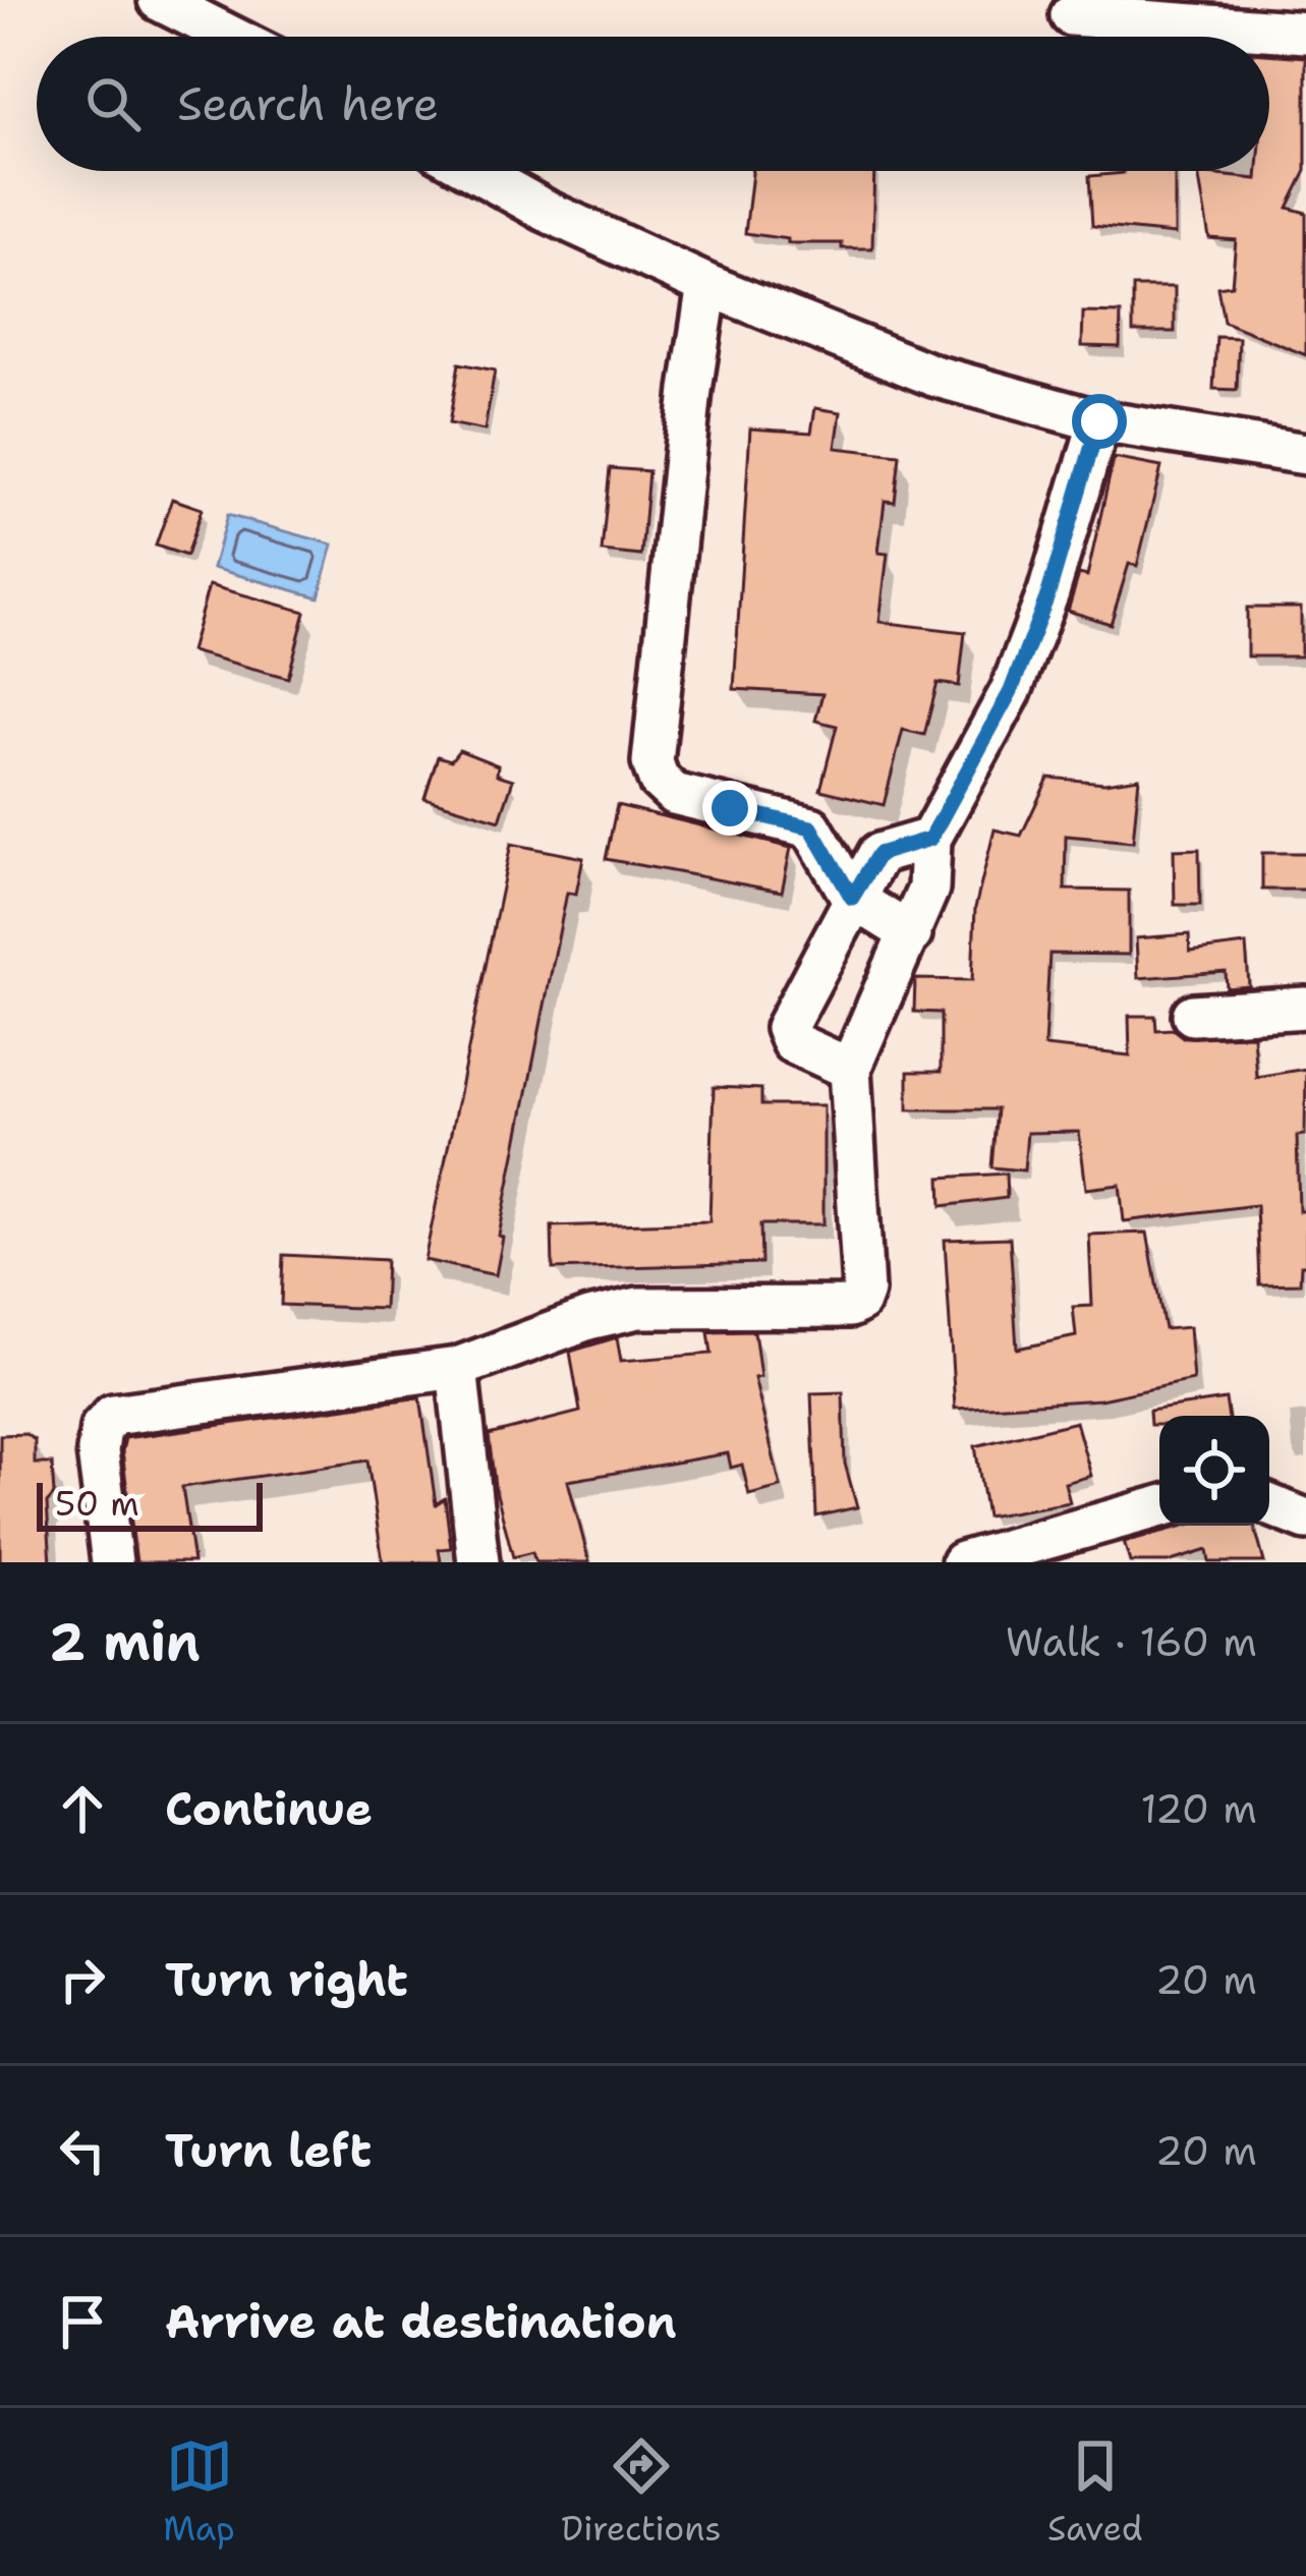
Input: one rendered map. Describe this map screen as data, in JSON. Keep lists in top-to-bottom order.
{
  "scale_bar": "50 m",
  "page": {
    "search": "Search here",
    "scale": "50 m",
    "heading": ["2 min", "Walk · 160 m"],
    "list": [
      ["Continue", "120 m"],
      ["Turn right", "20 m"],
      ["Turn left", "20 m"],
      "Arrive at destination"
    ],
    "nav": ["Map", "Directions", "Saved"]
  }
}
